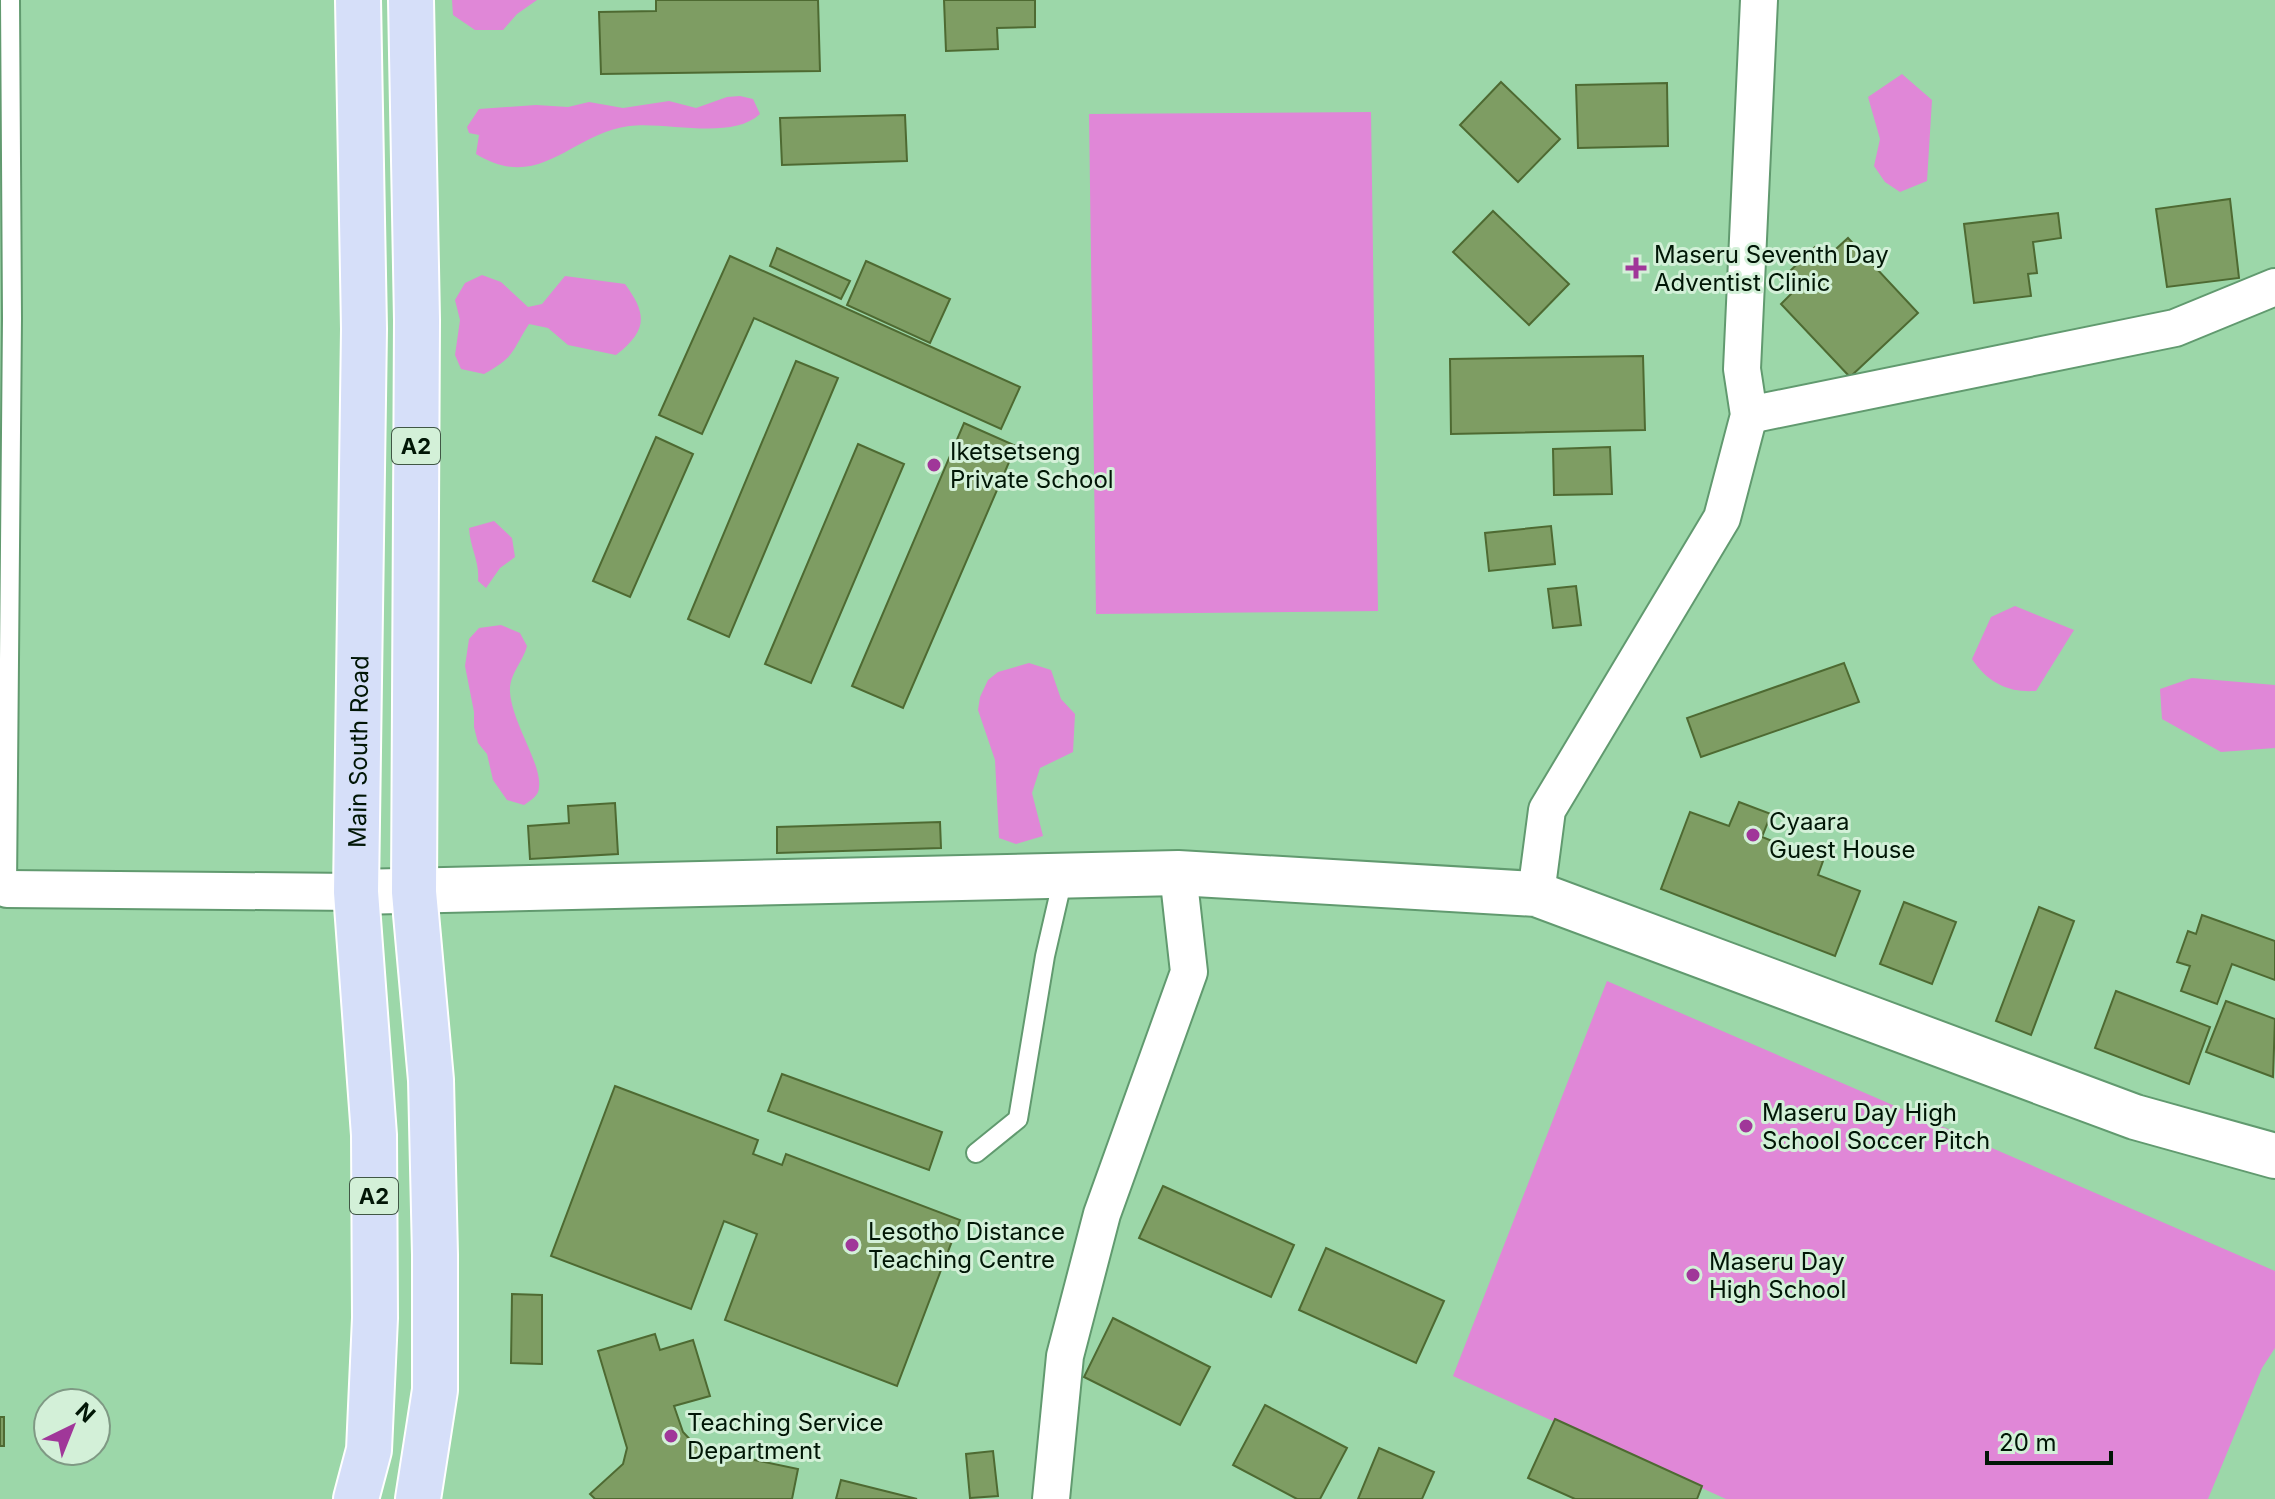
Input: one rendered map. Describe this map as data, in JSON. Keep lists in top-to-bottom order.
{
  "streets": {
    "main road": ["A2", "Main South Road"]
  },
  "places": {
    "health": ["Maseru Seventh Day Adventist Clinic"],
    "other": [
      "Iketsetseng Private School",
      "Cyaara Guest House",
      "Maseru Day High School Soccer Pitch",
      "Lesotho Distance Teaching Centre",
      "Maseru Day High School",
      "Teaching Service Department"
    ]
  },
  "scale_bar": "20 m",
  "north": "top right"
}
